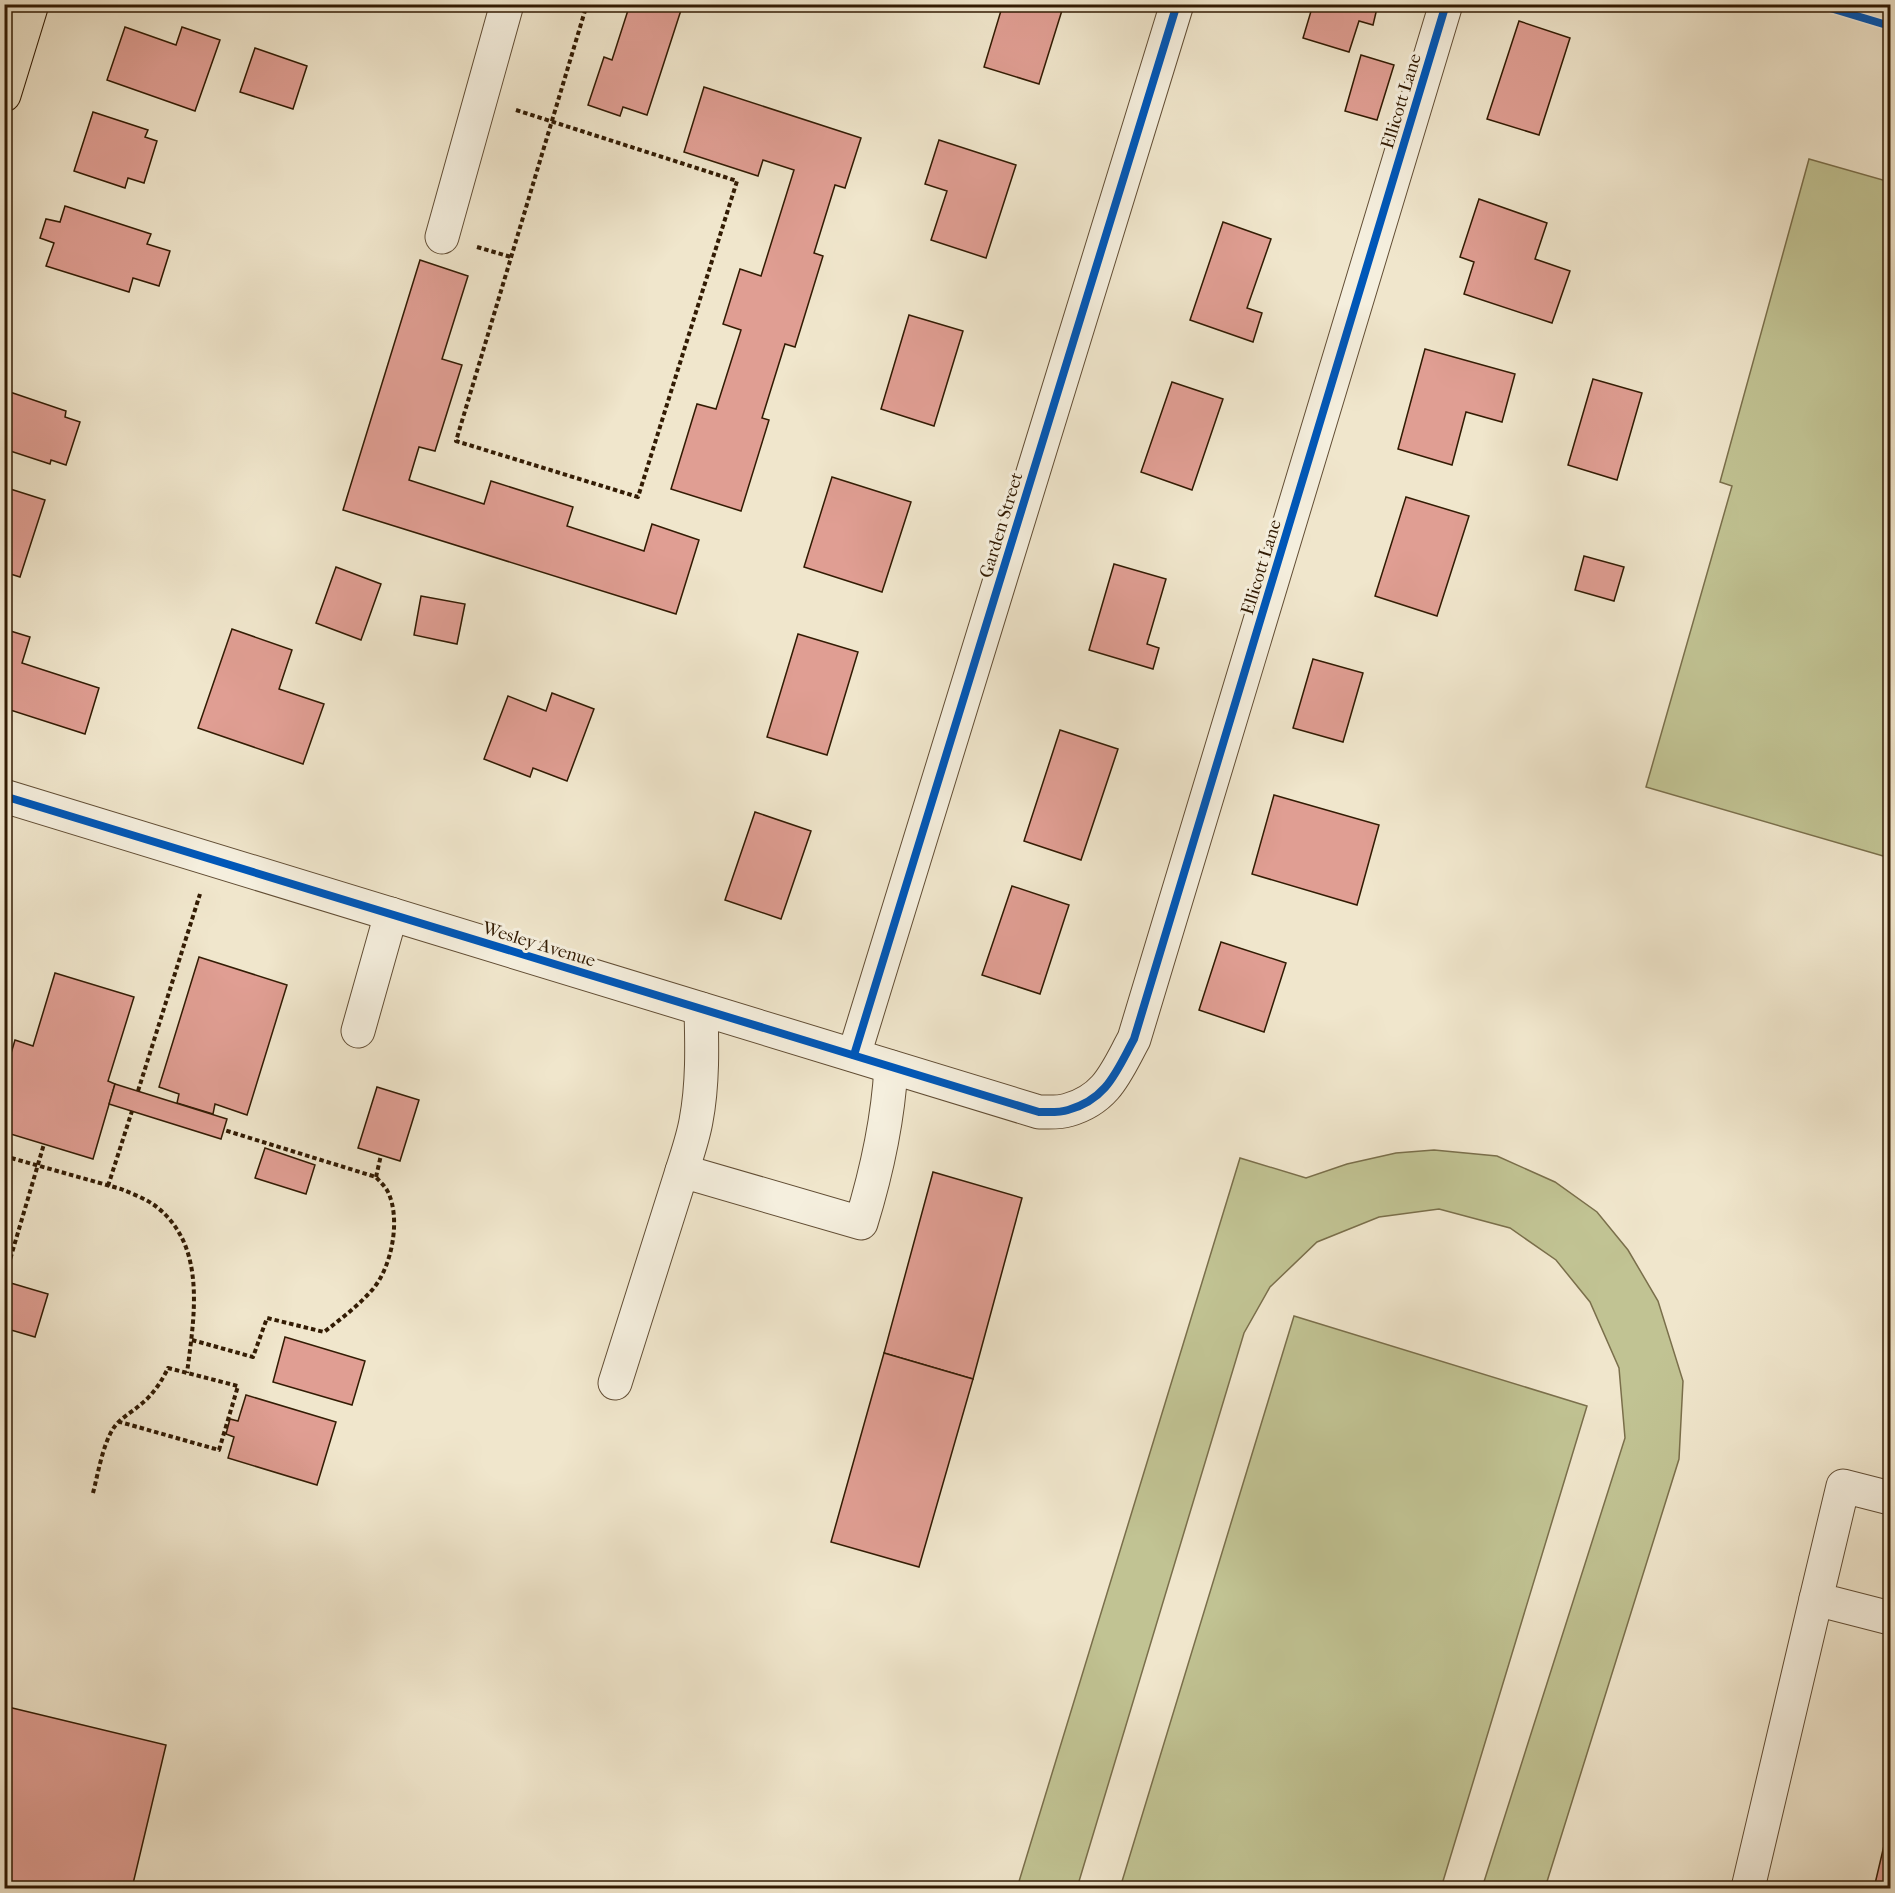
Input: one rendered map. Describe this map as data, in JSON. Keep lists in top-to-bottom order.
{
  "streets": {
    "street": ["Ellicott Lane", "Garden Street", "Wesley Avenue"]
  },
  "crossings": [
    ["Ellicott Lane", "Wesley Avenue"],
    ["Garden Street", "Wesley Avenue"]
  ]
}
